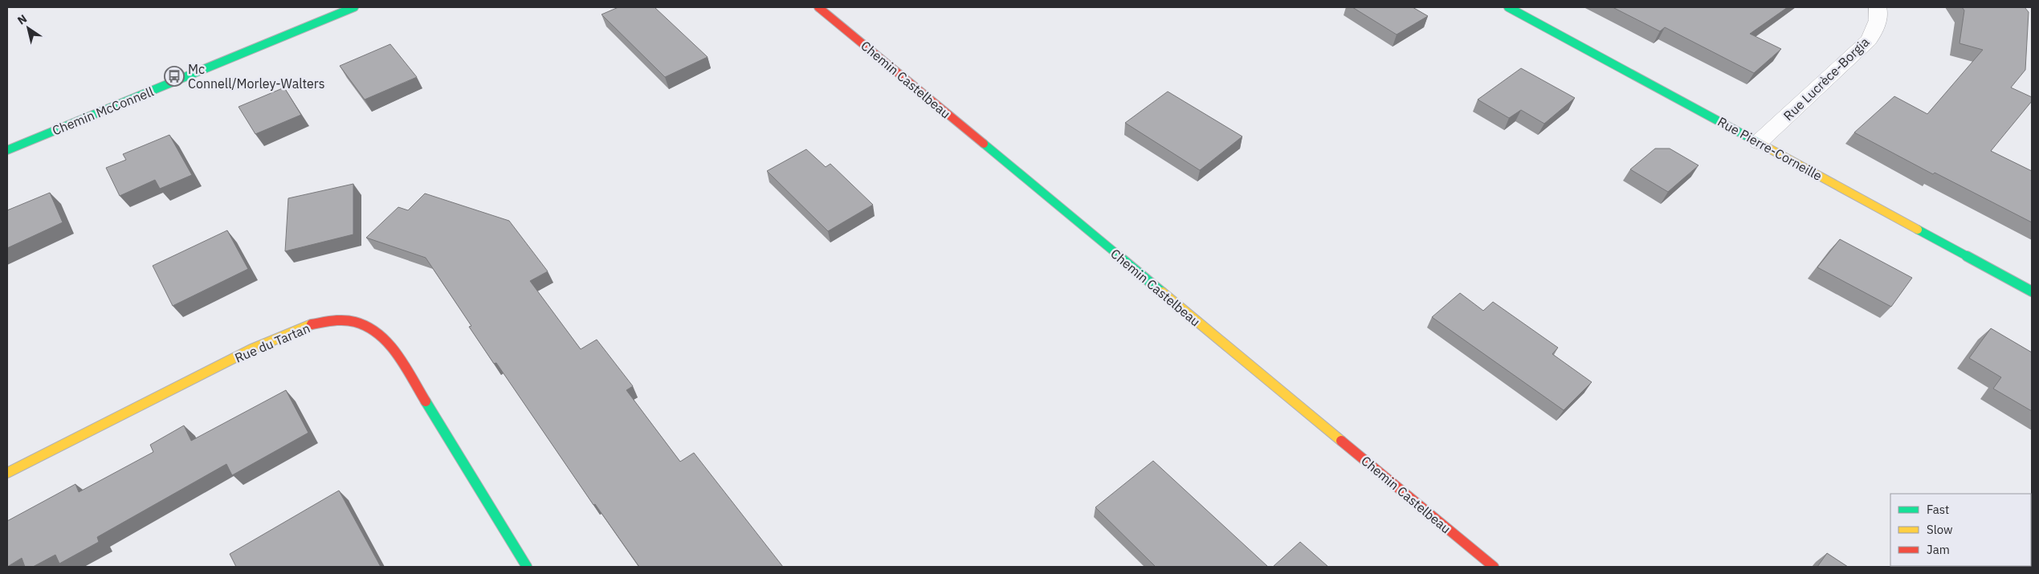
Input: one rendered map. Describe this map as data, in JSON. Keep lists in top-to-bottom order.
{
  "streets": {
    "street": [
      "Rue Lucrèce-Borgia",
      "Chemin Castelbeau",
      "Chemin McConnell",
      "Rue Pierre-Corneille",
      "Rue du Tartan"
    ]
  },
  "crossings": [
    ["Rue Lucrèce-Borgia", "Rue Pierre-Corneille"]
  ],
  "places": {
    "bus stop": ["Mc Connell/Morley-Walters"]
  },
  "legend": ["Fast", "Slow", "Jam"],
  "north": "top left"
}
